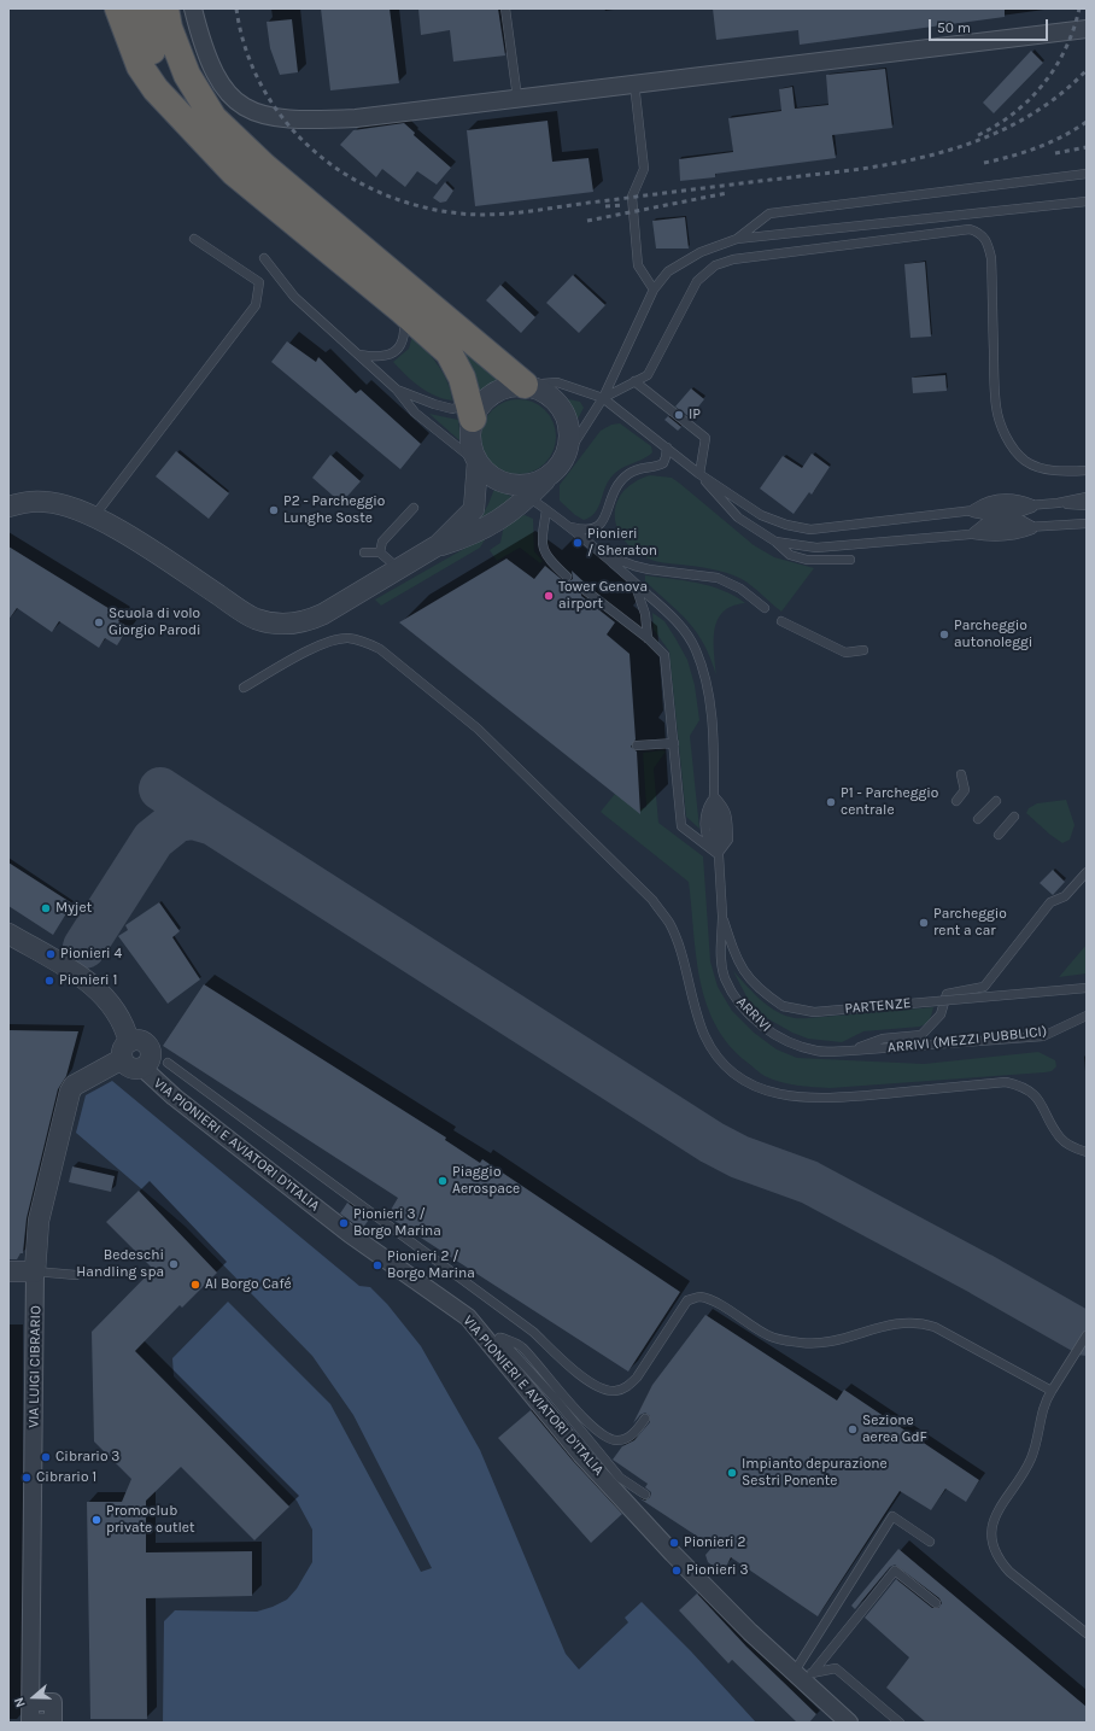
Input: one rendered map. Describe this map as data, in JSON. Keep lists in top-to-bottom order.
{
  "streets": {
    "street": ["VIA PIONIERI E AVIATORI D'ITALIA", "VIA LUIGI CIBRARIO"],
    "lane": ["PARTENZE", "ARRIVI", "ARRIVI (MEZZI PUBBLICI)"]
  },
  "crossings": [
    ["PARTENZE", "ARRIVI"],
    ["ARRIVI", "ARRIVI (MEZZI PUBBLICI)"],
    ["VIA PIONIERI E AVIATORI D'ITALIA", "VIA LUIGI CIBRARIO"]
  ],
  "places": [
    "IP",
    "P2 - Parcheggio Lunghe Soste",
    "Pionieri / Sheraton",
    "Tower Genova airport",
    "Scuola di volo Giorgio Parodi",
    "Parcheggio autonoleggi",
    "P1 - Parcheggio centrale",
    "Myjet",
    "Parcheggio rent a car",
    "Pionieri 4",
    "Pionieri 1",
    "Piaggio Aerospace",
    "Pionieri 3 / Borgo Marina",
    "Bedeschi Handling spa",
    "Pionieri 2 / Borgo Marina",
    "Al Borgo Café",
    "Sezione aerea GdF",
    "Cibrario 3",
    "Impianto depurazione Sestri Ponente",
    "Cibrario 1",
    "Promoclub private outlet",
    "Pionieri 2",
    "Pionieri 3"
  ],
  "scale_bar": "50 m",
  "north": "left"
}
